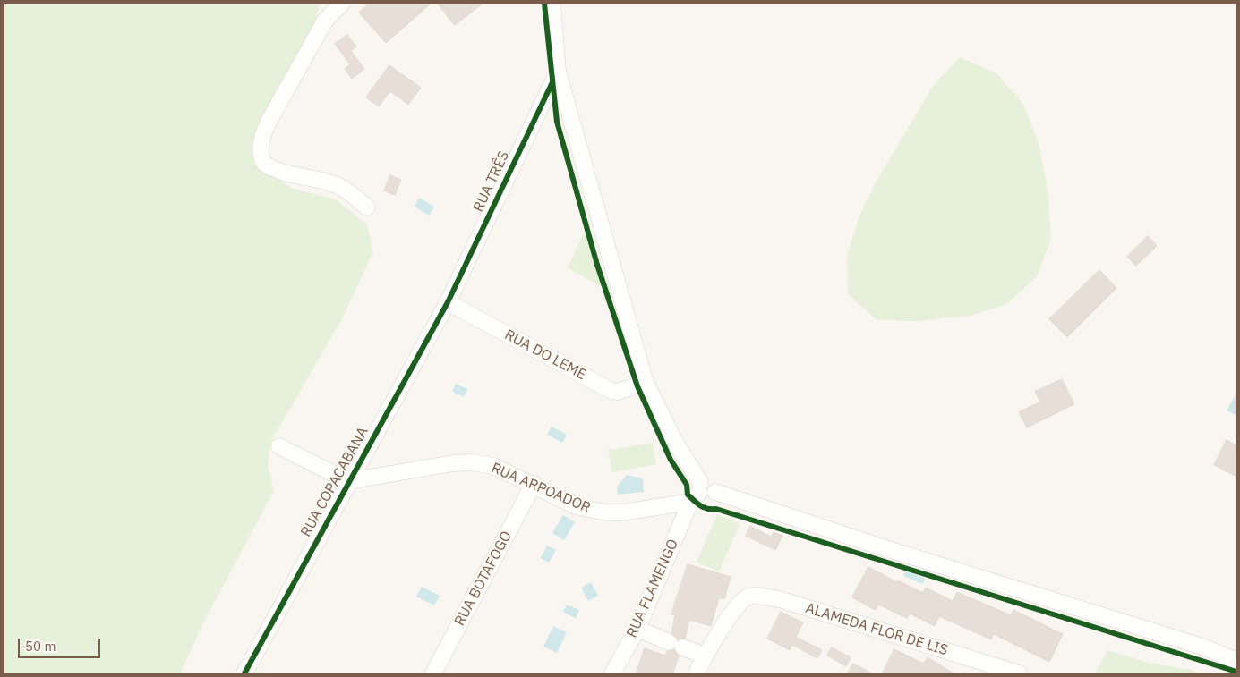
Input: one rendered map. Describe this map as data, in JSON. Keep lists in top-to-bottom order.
{
  "streets": {
    "street": [
      "RUA TRÊS",
      "RUA DO LEME",
      "RUA COPACABANA",
      "RUA ARPOADOR",
      "RUA BOTAFOGO",
      "RUA FLAMENGO",
      "ALAMEDA FLOR DE LIS"
    ]
  },
  "crossings": [
    ["RUA TRÊS", "RUA DO LEME"],
    ["RUA TRÊS", "RUA COPACABANA"],
    ["RUA DO LEME", "RUA COPACABANA"],
    ["RUA COPACABANA", "RUA ARPOADOR"],
    ["RUA ARPOADOR", "RUA BOTAFOGO"],
    ["RUA ARPOADOR", "RUA FLAMENGO"]
  ],
  "scale_bar": "50 m"
}
